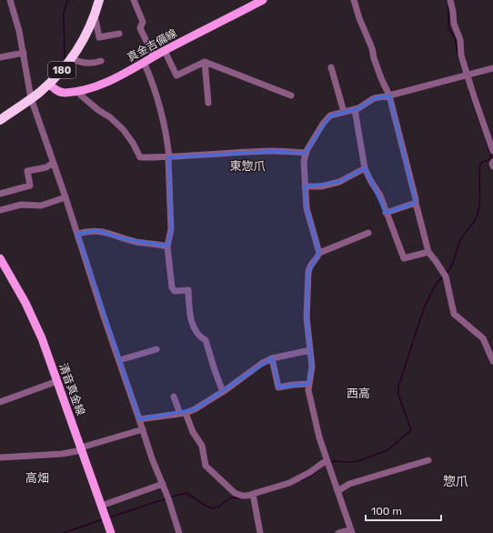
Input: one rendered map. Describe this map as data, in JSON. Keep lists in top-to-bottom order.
{
  "streets": {
    "highway": ["180"],
    "main road": ["真金吉備線", "清音真金線"]
  },
  "crossings": [
    ["真金吉備線", "180"]
  ],
  "districts": [
    "東惣爪",
    "西高",
    "高畑",
    "惣爪"
  ],
  "scale_bar": "100 m"
}
